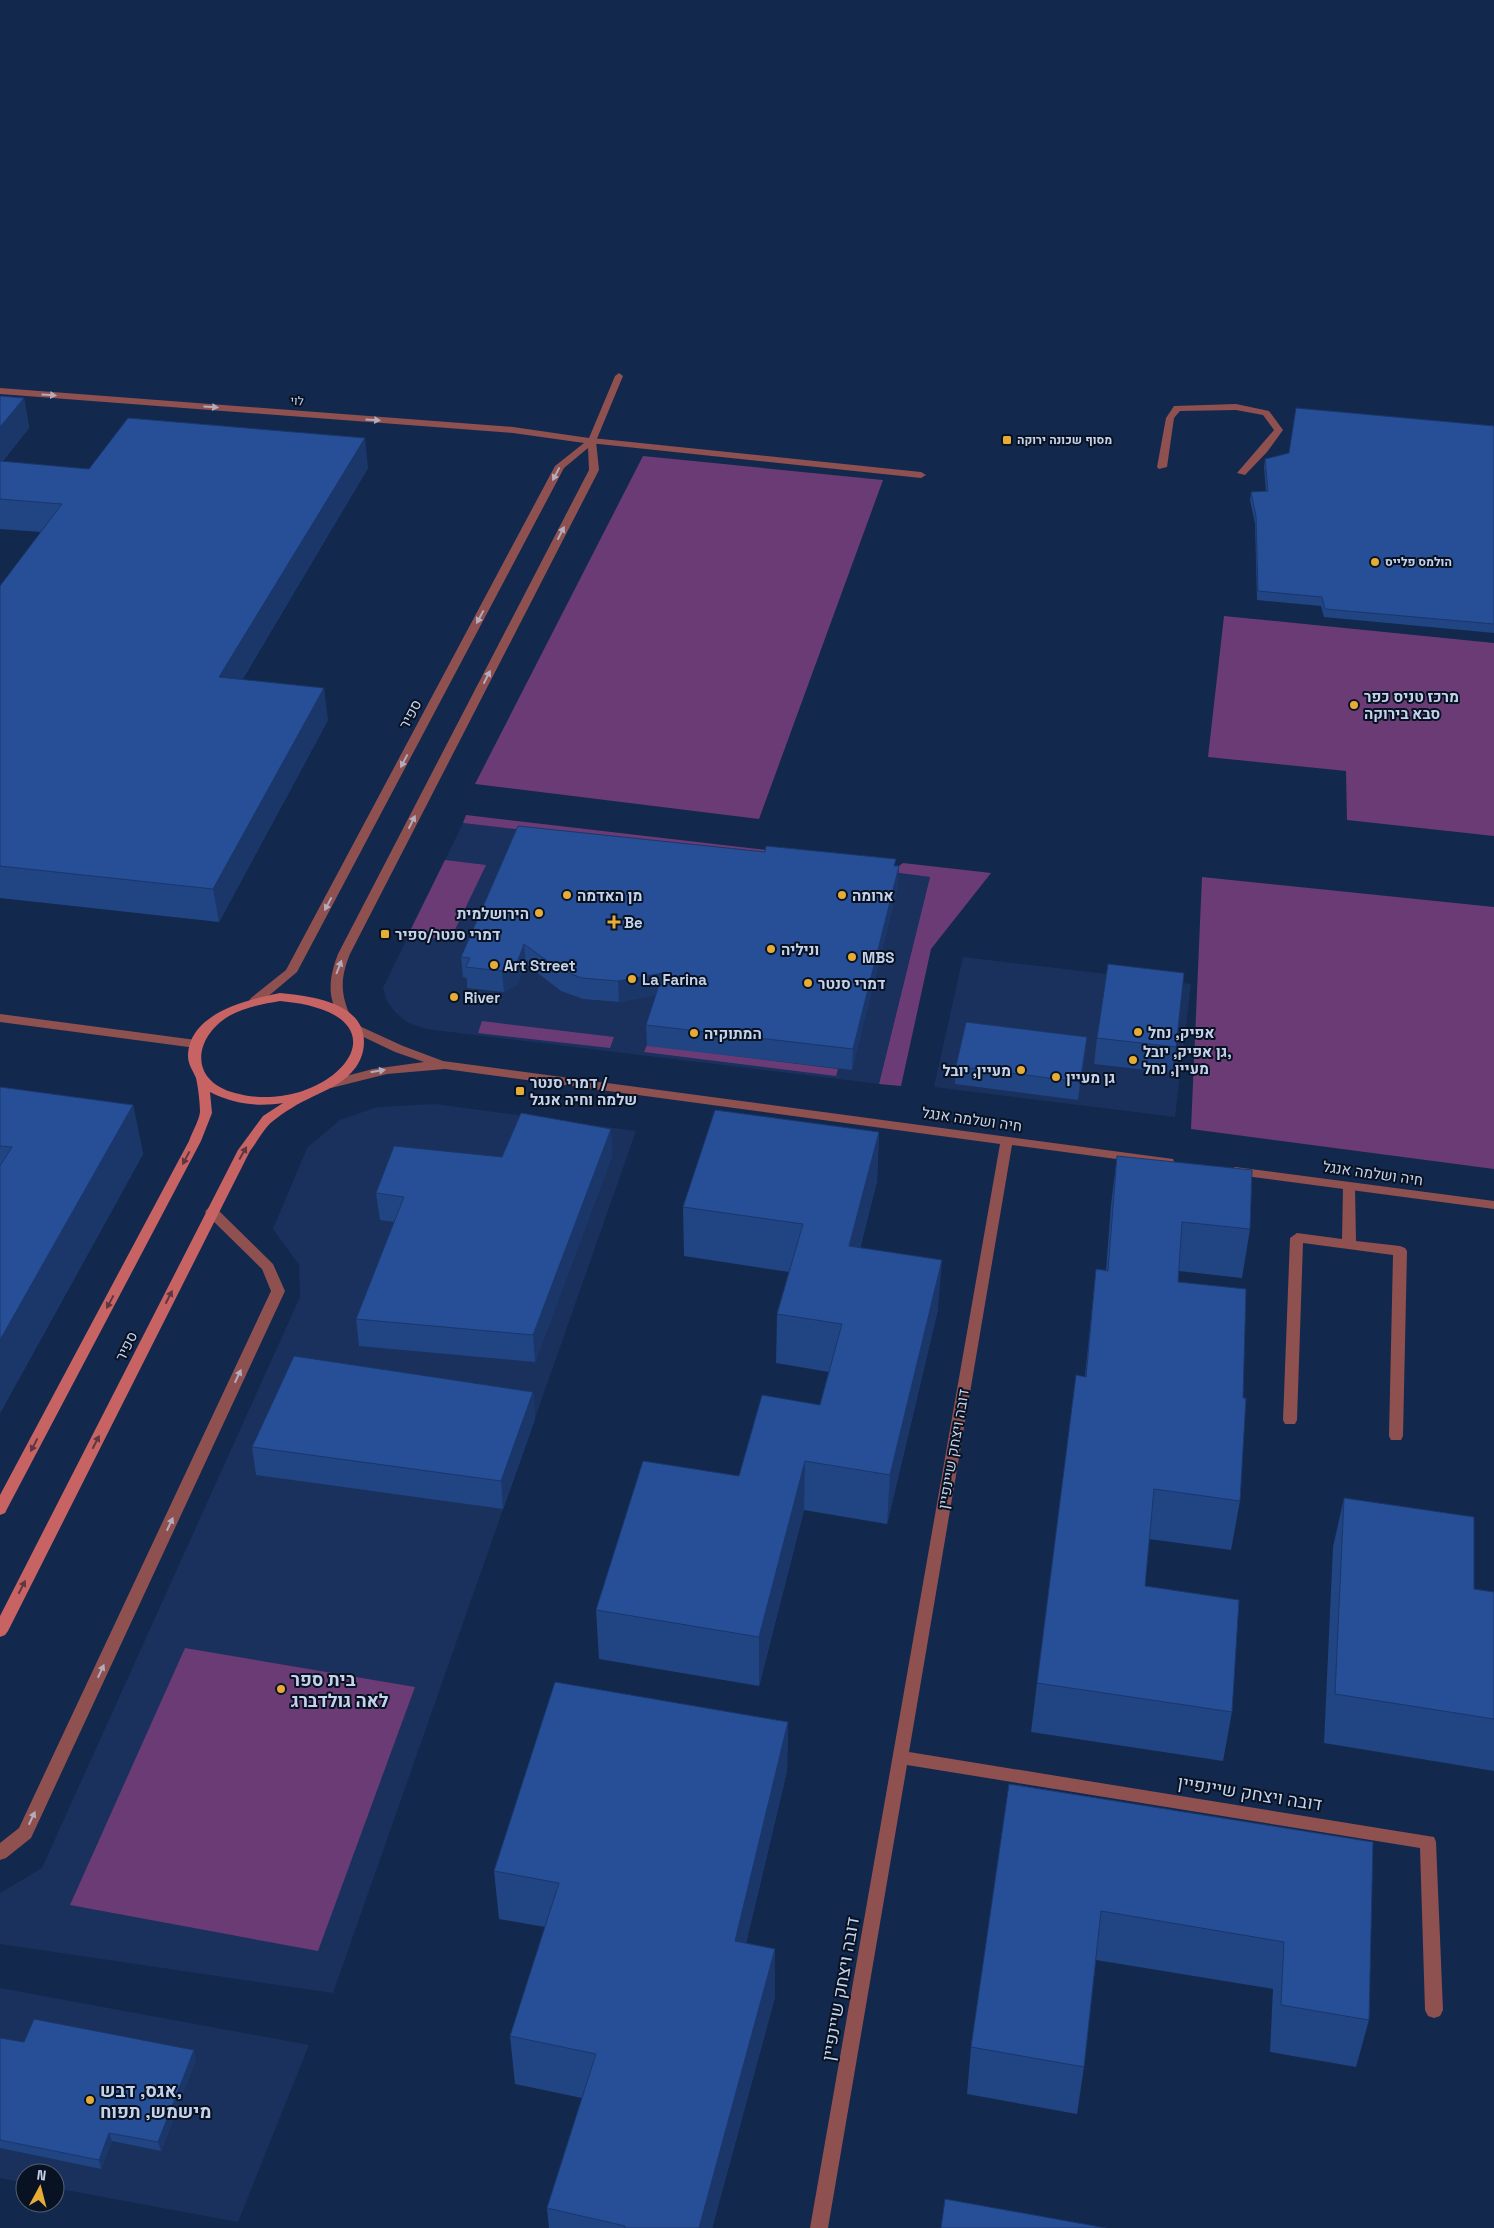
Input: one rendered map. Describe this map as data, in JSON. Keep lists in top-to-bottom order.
{
  "streets": {
    "street": [
      "לוי",
      "ספיר",
      "חיה ושלמה אנגל",
      "דובה ויצחק שיינפיין"
    ]
  },
  "crossings": [
    ["לוי", "ספיר"],
    ["ספיר", "חיה ושלמה אנגל"],
    ["חיה ושלמה אנגל", "דובה ויצחק שיינפיין"]
  ],
  "one_way": ["לוי"],
  "places": {
    "transit": ["מסוף שכונה ירוקה", "דמרי סנטר/ספיר", "דמרי סנטר / שלמה וחיה אנגל"],
    "other": [
      "הולמס פלייס",
      "מרכז טניס כפר סבא בירוקה",
      "מן האדמה",
      "ארומה",
      "הירושלמית",
      "וניליה",
      "MBS",
      "Art Street",
      "La Farina",
      "דמרי סנטר",
      "River",
      "אפיק, נחל",
      "המתוקיה",
      "גן אפיק, יובל, מעיין, נחל",
      "מעיין, יובל",
      "גן מעיין",
      "בית ספר לאה גולדברג",
      "אגס, דבש, מישמש, תפוח"
    ],
    "health": ["Be"]
  },
  "north": "top"
}
